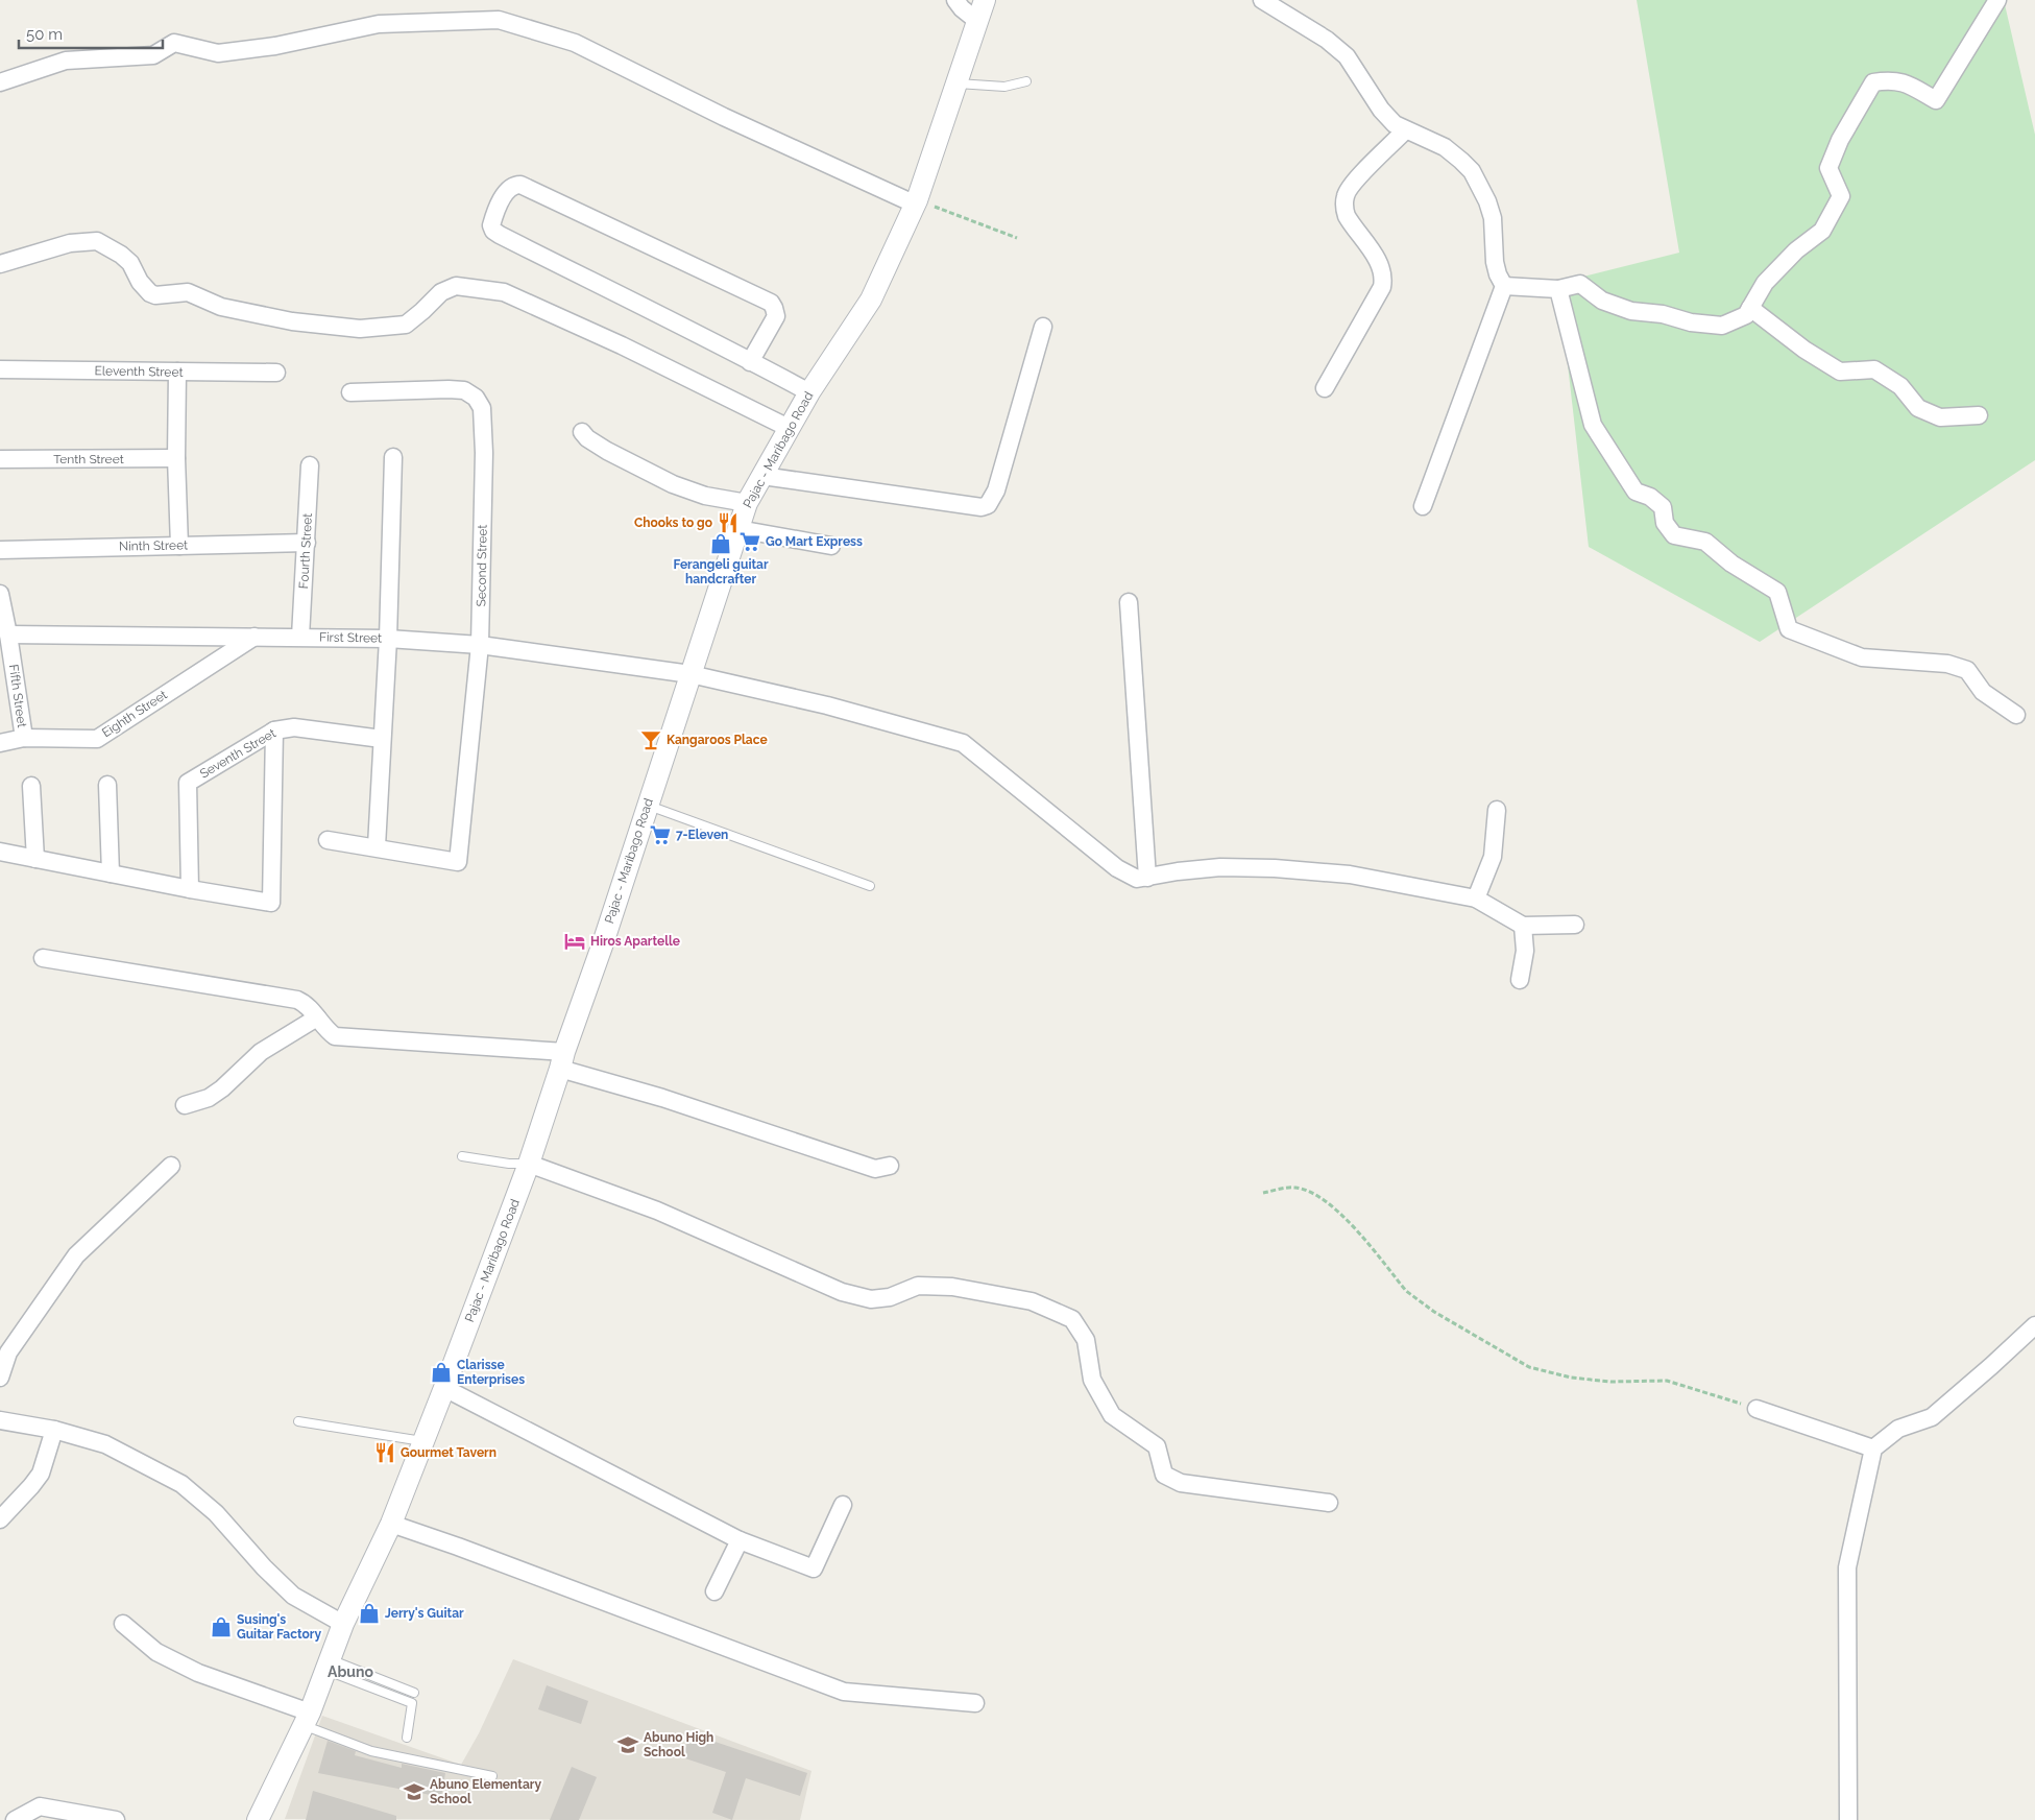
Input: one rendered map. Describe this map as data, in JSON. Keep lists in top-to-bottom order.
{
  "streets": {
    "street": [
      "Eleventh Street",
      "Pajac - Maribago Road",
      "Tenth Street",
      "Ninth Street",
      "Fourth Street",
      "Second Street",
      "First Street",
      "Fifth Street",
      "Eighth Street",
      "Seventh Street"
    ]
  },
  "crossings": [
    ["Pajac - Maribago Road", "First Street"],
    ["Ninth Street", "Fourth Street"],
    ["Fourth Street", "First Street"],
    ["Second Street", "First Street"],
    ["First Street", "Fifth Street"],
    ["First Street", "Eighth Street"],
    ["Fifth Street", "Eighth Street"]
  ],
  "districts": ["Abuno"],
  "places": {
    "restaurant": ["Chooks to go", "Gourmet Tavern"],
    "supermarket": ["Go Mart Express", "7-Eleven"],
    "shop": [
      "Ferangeli guitar handcrafter",
      "Clarisse Enterprises",
      "Jerry's Guitar",
      "Susing's Guitar Factory"
    ],
    "bar": ["Kangaroos Place"],
    "hotel": ["Hiros Apartelle"],
    "school or university": ["Abuno High School", "Abuno Elementary School"]
  },
  "scale_bar": "50 m"
}
